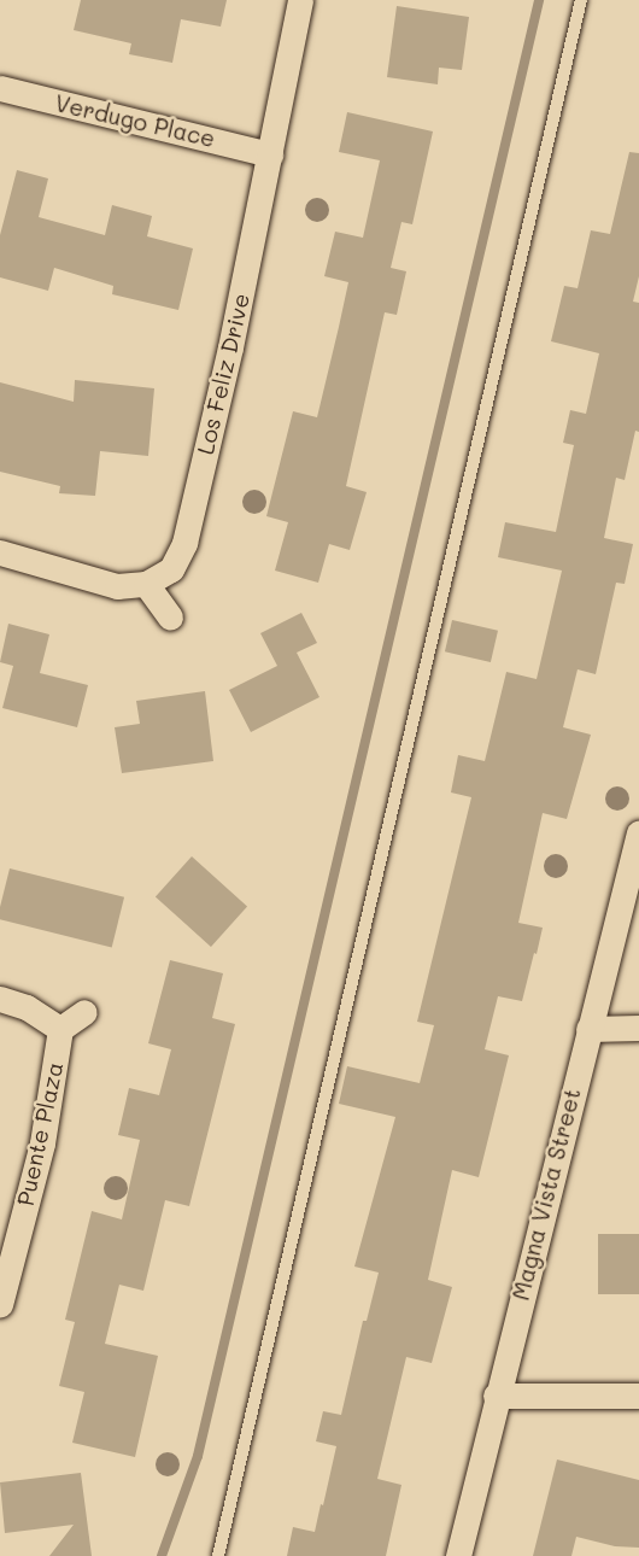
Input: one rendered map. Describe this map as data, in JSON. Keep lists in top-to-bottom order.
{
  "streets": {
    "street": [
      "Verdugo Place",
      "Los Feliz Drive",
      "Puente Plaza",
      "Magna Vista Street"
    ]
  },
  "crossings": [
    ["Verdugo Place", "Los Feliz Drive"]
  ]
}
